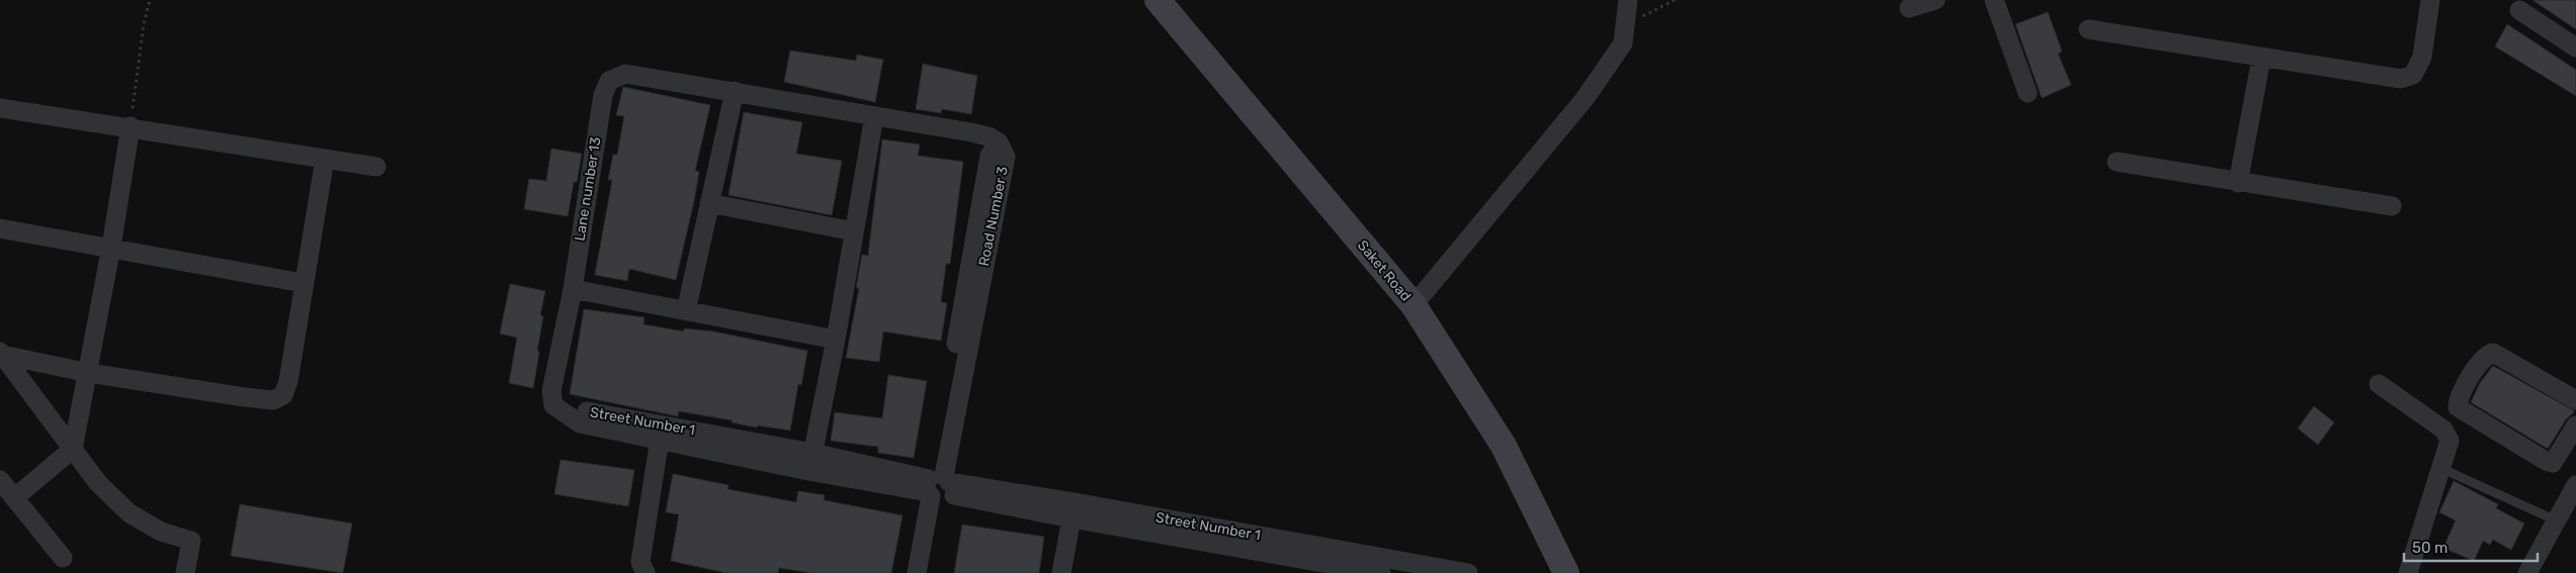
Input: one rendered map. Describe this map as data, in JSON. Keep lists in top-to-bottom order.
{
  "streets": {
    "street": [
      "Lane number 13",
      "Road Number 3",
      "Saket Road",
      "Street Number 1"
    ]
  },
  "crossings": [
    ["Lane number 13", "Street Number 1"],
    ["Road Number 3", "Street Number 1"]
  ],
  "scale_bar": "50 m"
}
